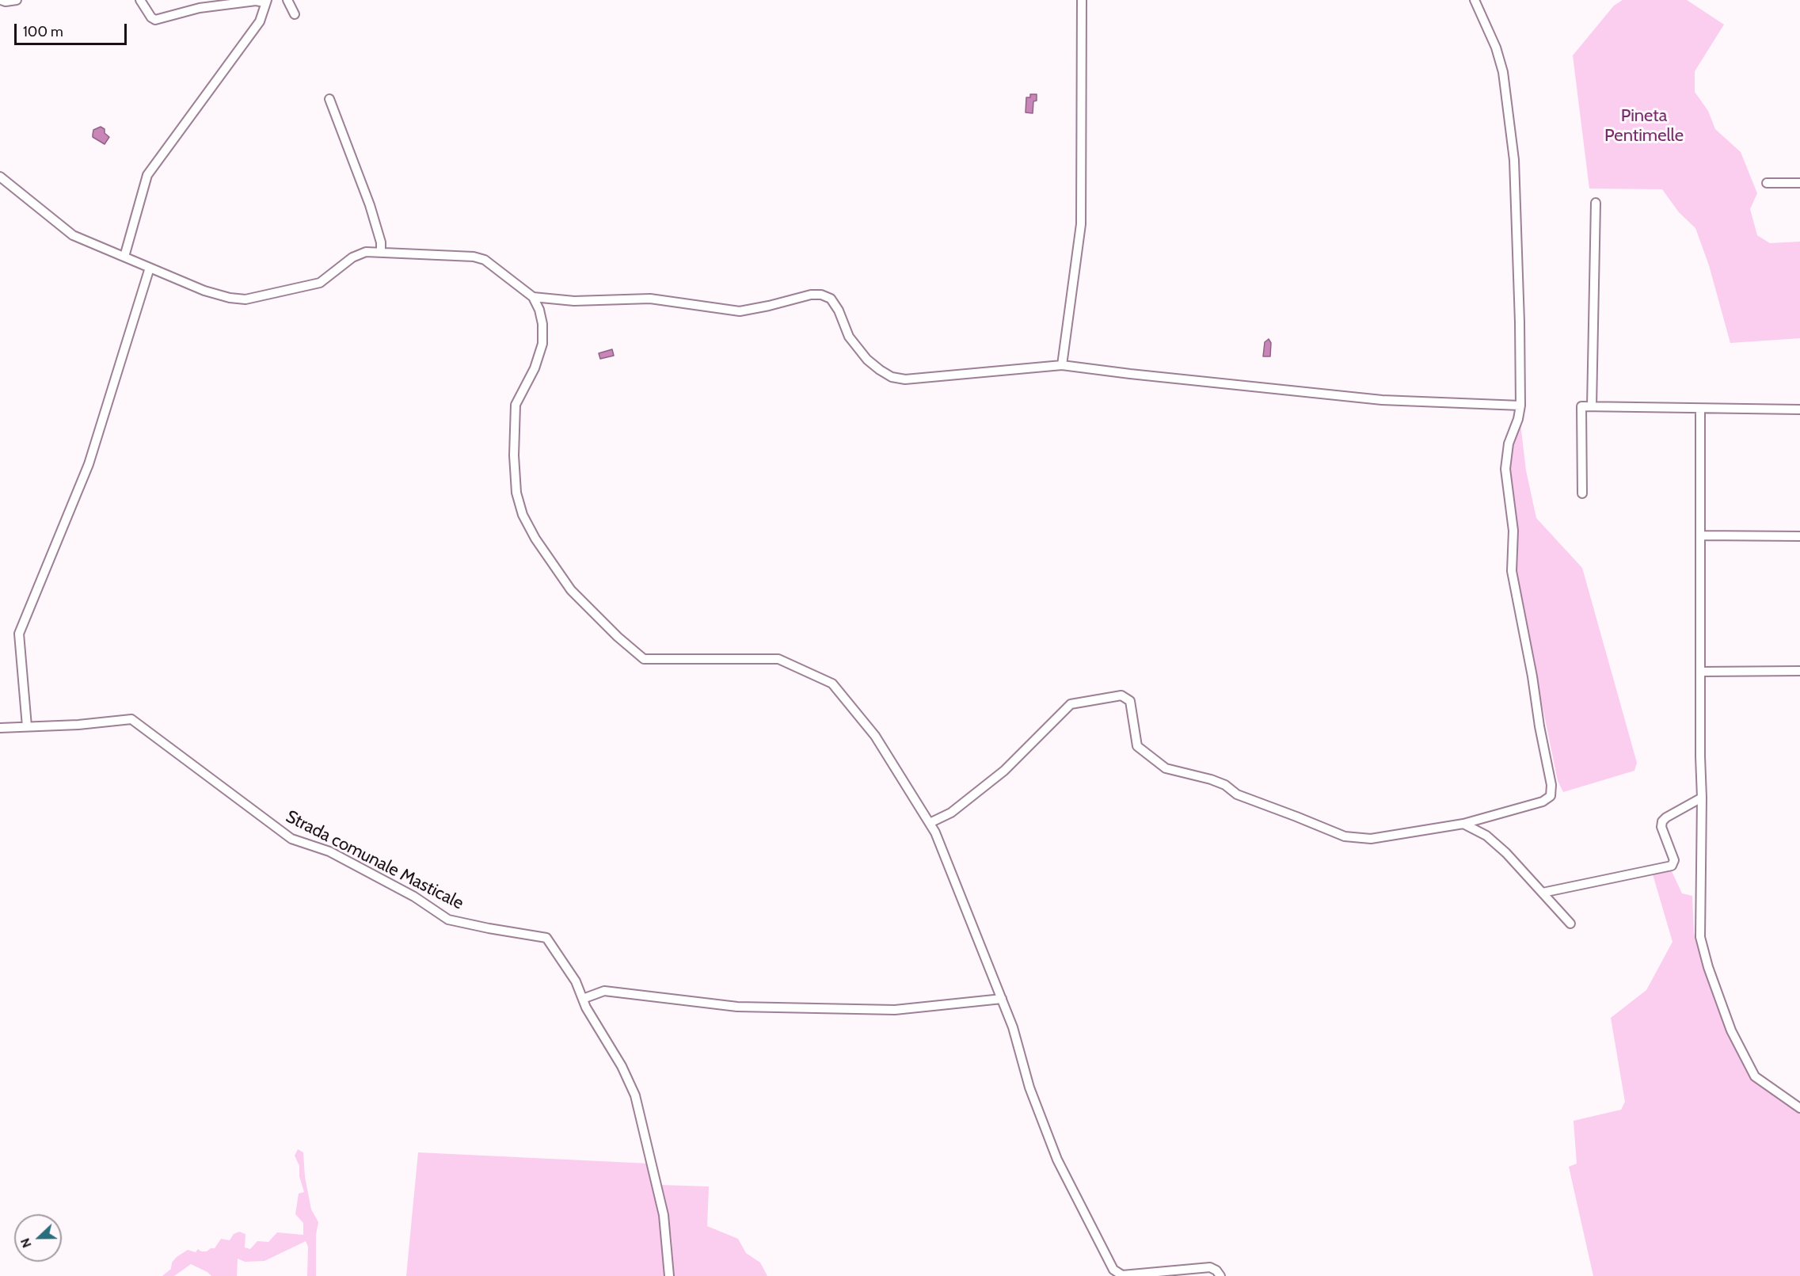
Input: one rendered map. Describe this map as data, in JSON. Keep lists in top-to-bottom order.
{
  "streets": {
    "street": ["Strada comunale Masticale"]
  },
  "parks": ["Pineta Pentimelle"],
  "scale_bar": "100 m",
  "north": "left"
}
